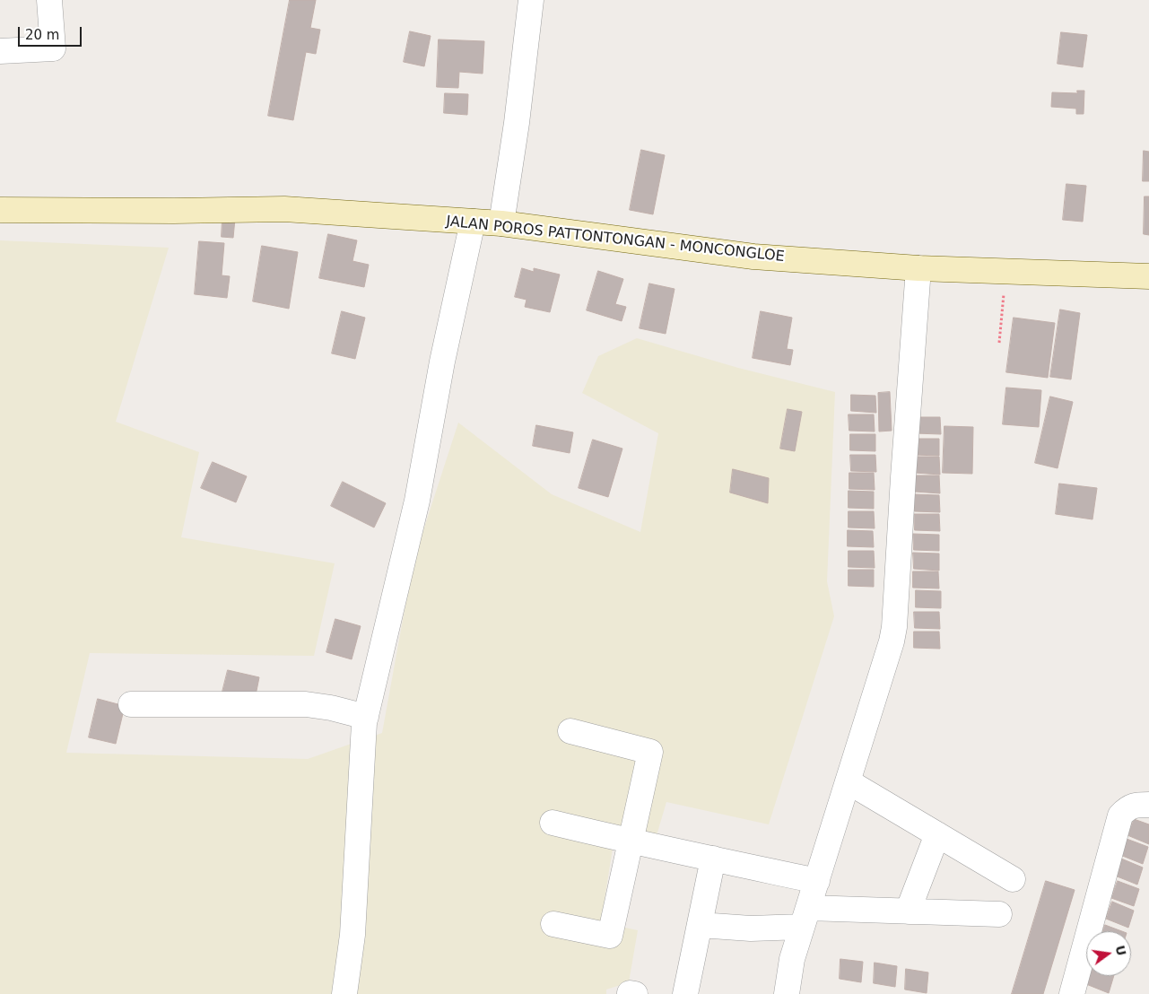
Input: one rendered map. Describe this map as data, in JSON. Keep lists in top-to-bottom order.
{
  "streets": {
    "street": ["JALAN POROS PATTONTONGAN - MONCONGLOE"]
  },
  "scale_bar": "20 m",
  "north": "right"
}
